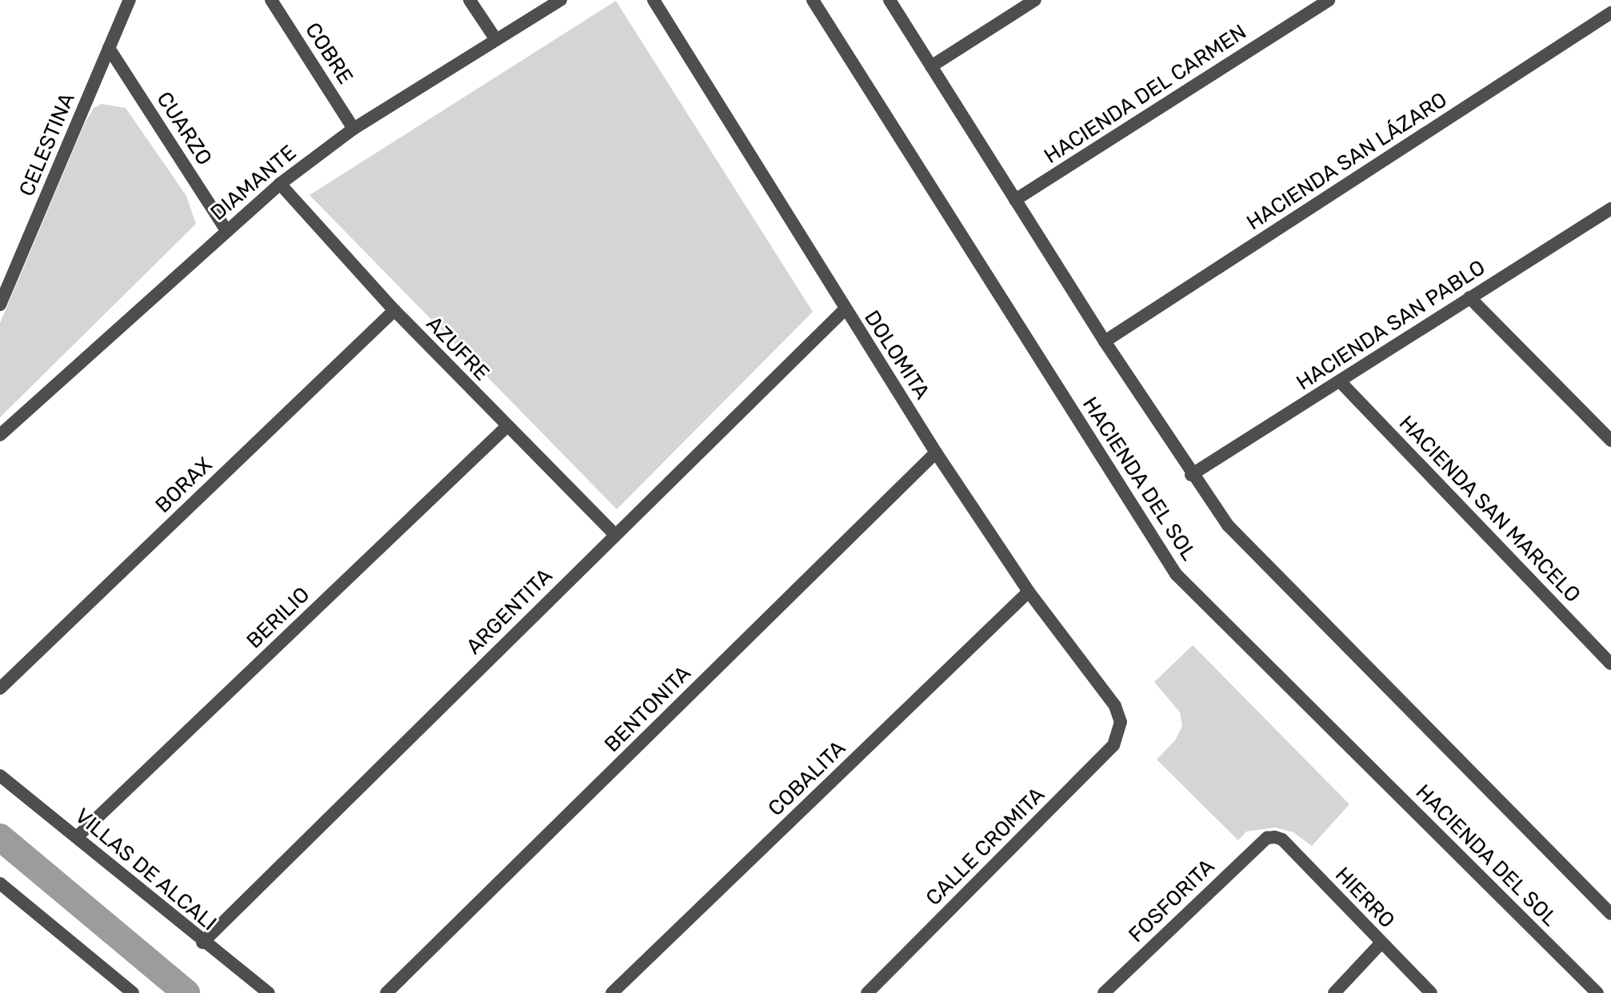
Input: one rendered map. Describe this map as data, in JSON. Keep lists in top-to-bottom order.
{
  "streets": {
    "street": [
      "COBRE",
      "HACIENDA DEL CARMEN",
      "CUARZO",
      "CELESTINA",
      "HACIENDA SAN LÁZARO",
      "DIAMANTE",
      "HACIENDA SAN PABLO",
      "AZUFRE",
      "DOLOMITA",
      "HACIENDA DEL SOL",
      "BORAX",
      "HACIENDA SAN MARCELO",
      "ARGENTITA",
      "BERILIO",
      "BENTONITA",
      "COBALITA",
      "CALLE CROMITA",
      "VILLAS DE ALCALI",
      "HIERRO",
      "FOSFORITA"
    ]
  },
  "crossings": [
    ["COBRE", "DIAMANTE"],
    ["CUARZO", "CELESTINA"],
    ["CUARZO", "DIAMANTE"],
    ["DIAMANTE", "AZUFRE"],
    ["HACIENDA SAN PABLO", "HACIENDA SAN MARCELO"],
    ["AZUFRE", "BORAX"],
    ["AZUFRE", "ARGENTITA"],
    ["AZUFRE", "BERILIO"],
    ["DOLOMITA", "ARGENTITA"],
    ["DOLOMITA", "BENTONITA"],
    ["DOLOMITA", "COBALITA"],
    ["DOLOMITA", "CALLE CROMITA"],
    ["ARGENTITA", "VILLAS DE ALCALI"],
    ["BERILIO", "VILLAS DE ALCALI"],
    ["HIERRO", "FOSFORITA"]
  ]
}
